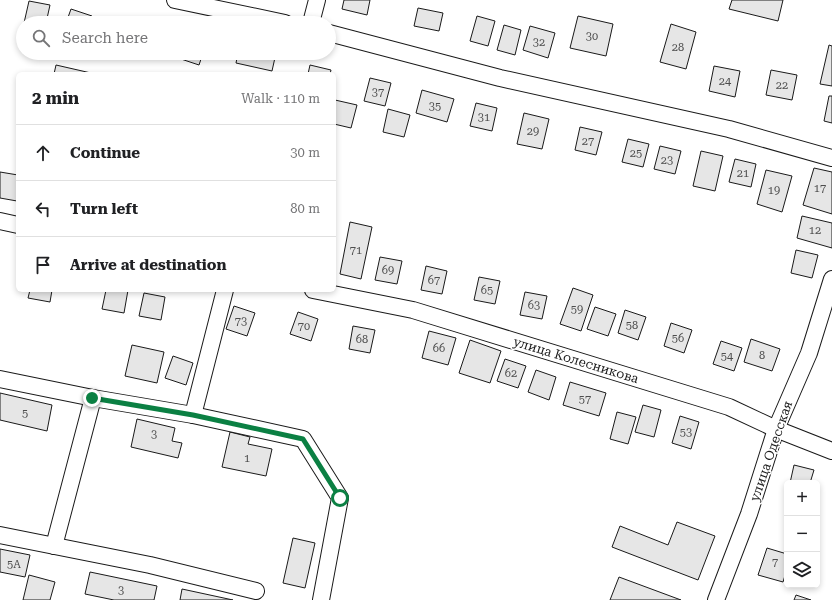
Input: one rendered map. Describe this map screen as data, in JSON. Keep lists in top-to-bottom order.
{
  "streets": {
    "street": ["улица Колесникова", "улица Одесская"]
  },
  "crossings": [
    ["улица Колесникова", "улица Одесская"]
  ],
  "house_numbers": [
    "30",
    "32",
    "28",
    "24",
    "22",
    "37",
    "35",
    "31",
    "29",
    "27",
    "25",
    "23",
    "21",
    "17",
    "19",
    "12",
    "71",
    "69",
    "67",
    "65",
    "63",
    "59",
    "73",
    "58",
    "70",
    "56",
    "68",
    "66",
    "8",
    "54",
    "62",
    "57",
    "5",
    "53",
    "3",
    "1",
    "7",
    "5А",
    "3"
  ],
  "page": {
    "search": "Search here",
    "heading": ["2 min", "Walk · 110 m"],
    "list": [
      ["Continue", "30 m"],
      ["Turn left", "80 m"],
      "Arrive at destination"
    ],
    "map_buttons": ["+", "−"]
  }
}
